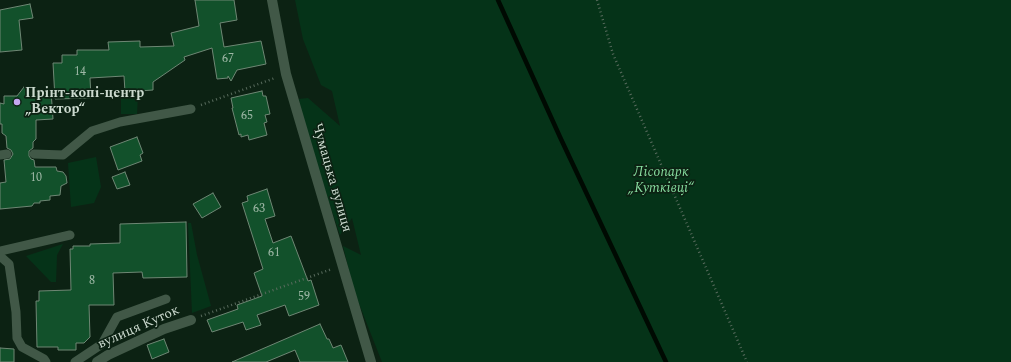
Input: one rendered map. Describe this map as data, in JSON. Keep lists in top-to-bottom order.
{
  "streets": {
    "street": ["Чумацька вулиця", "вулиця Куток"]
  },
  "parks": ["Лісопарк „Кутківці“"],
  "places": ["Прінт-копі-центр „Вектор“"],
  "house_numbers": [
    "67",
    "14",
    "65",
    "10",
    "63",
    "61",
    "8",
    "59"
  ]
}
